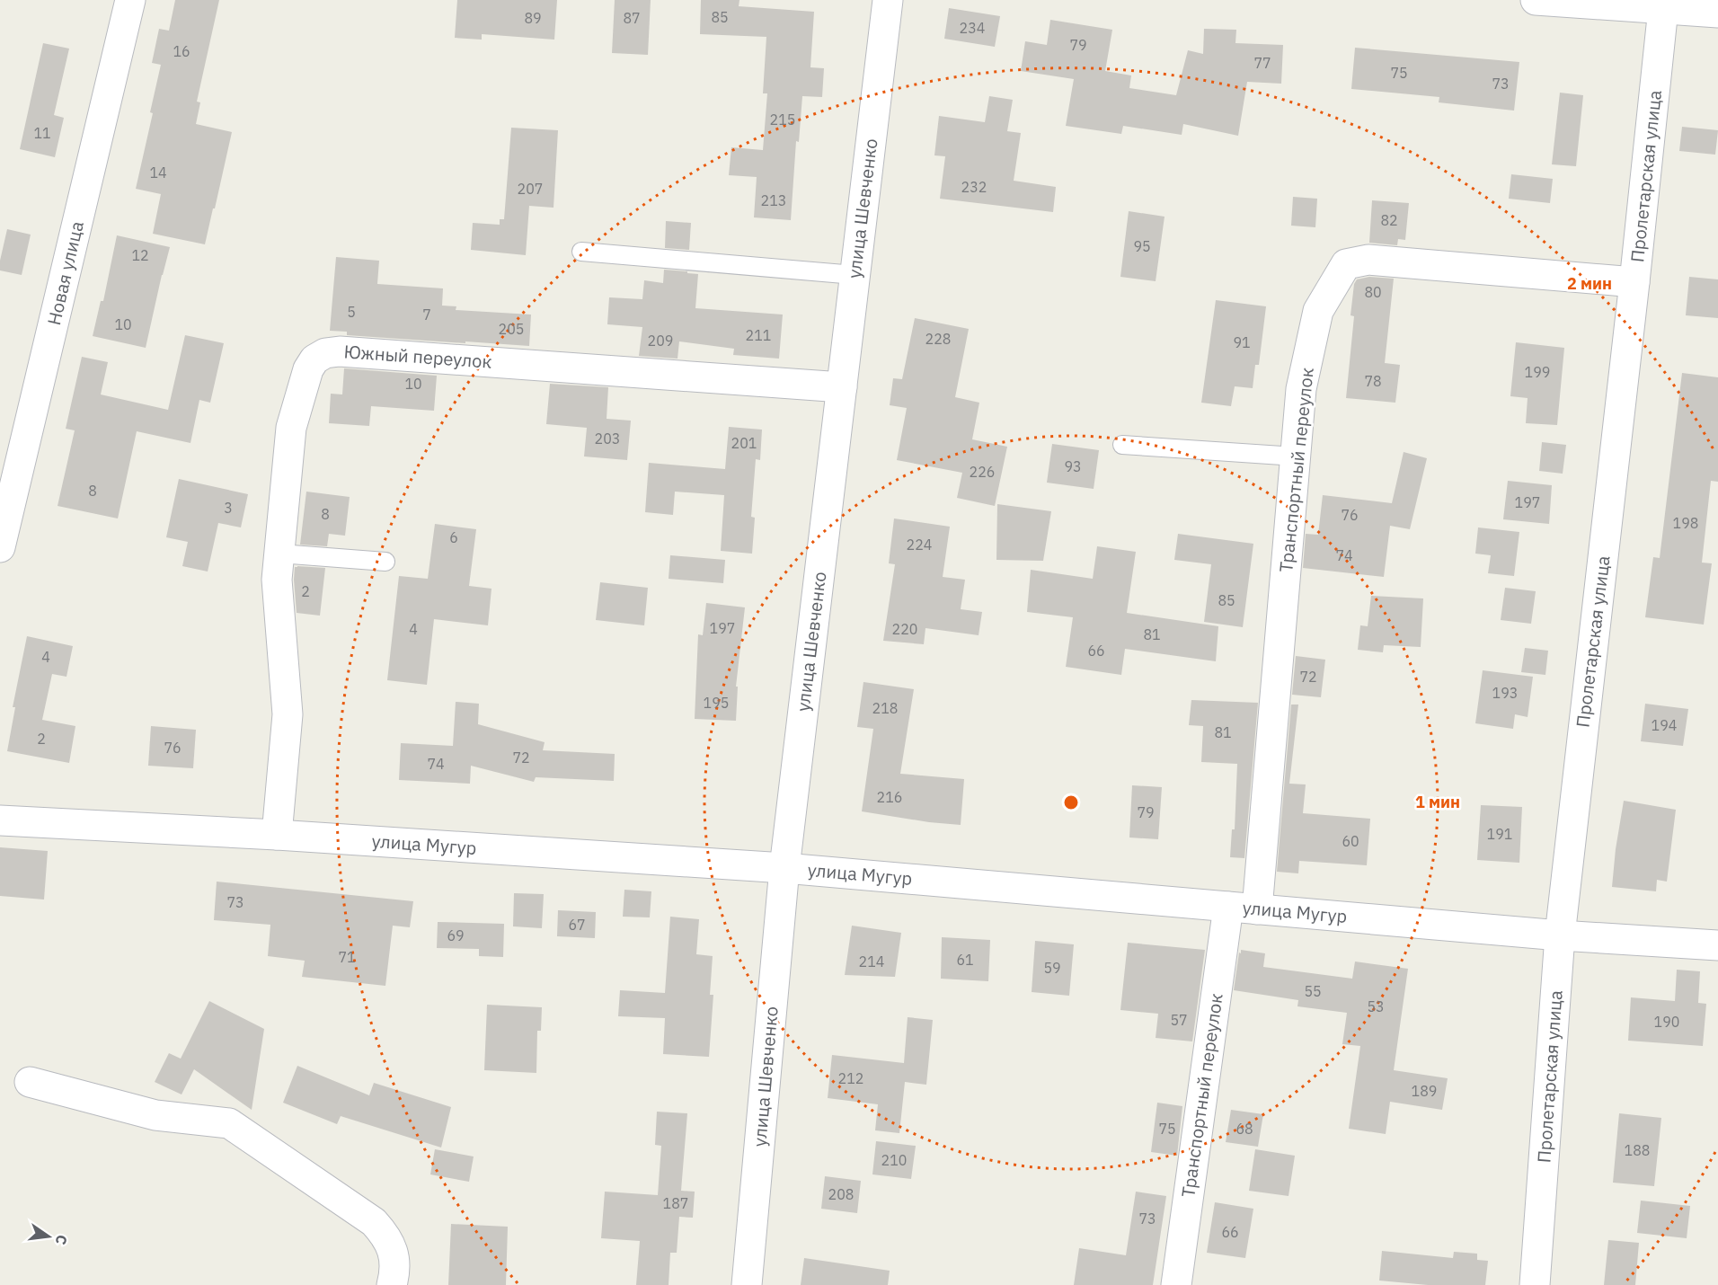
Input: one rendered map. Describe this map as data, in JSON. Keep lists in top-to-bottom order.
{
  "streets": {
    "street": [
      "Пролетарская улица",
      "улица Шевченко",
      "Новая улица",
      "Южный переулок",
      "Транспортный переулок",
      "улица Мугур"
    ]
  },
  "crossings": [
    ["Пролетарская улица", "Транспортный переулок"],
    ["Пролетарская улица", "улица Мугур"],
    ["улица Шевченко", "Южный переулок"],
    ["улица Шевченко", "улица Мугур"],
    ["Южный переулок", "улица Мугур"],
    ["Транспортный переулок", "улица Мугур"]
  ],
  "house_numbers": [
    "85",
    "89",
    "87",
    "234",
    "79",
    "16",
    "77",
    "75",
    "73",
    "215",
    "11",
    "14",
    "232",
    "207",
    "213",
    "82",
    "95",
    "12",
    "80",
    "5",
    "7",
    "10",
    "205",
    "211",
    "228",
    "209",
    "91",
    "199",
    "78",
    "10",
    "203",
    "201",
    "93",
    "226",
    "8",
    "197",
    "3",
    "8",
    "76",
    "198",
    "6",
    "224",
    "74",
    "2",
    "85",
    "197",
    "4",
    "220",
    "81",
    "66",
    "4",
    "72",
    "193",
    "195",
    "218",
    "194",
    "81",
    "2",
    "76",
    "72",
    "74",
    "216",
    "79",
    "191",
    "60",
    "73",
    "67",
    "69",
    "71",
    "61",
    "214",
    "59",
    "55",
    "53",
    "57",
    "190",
    "212",
    "189",
    "75",
    "68",
    "188",
    "210",
    "208",
    "187",
    "73",
    "66"
  ],
  "north": "right",
  "rings": ["2 мин", "1 мин"]
}
